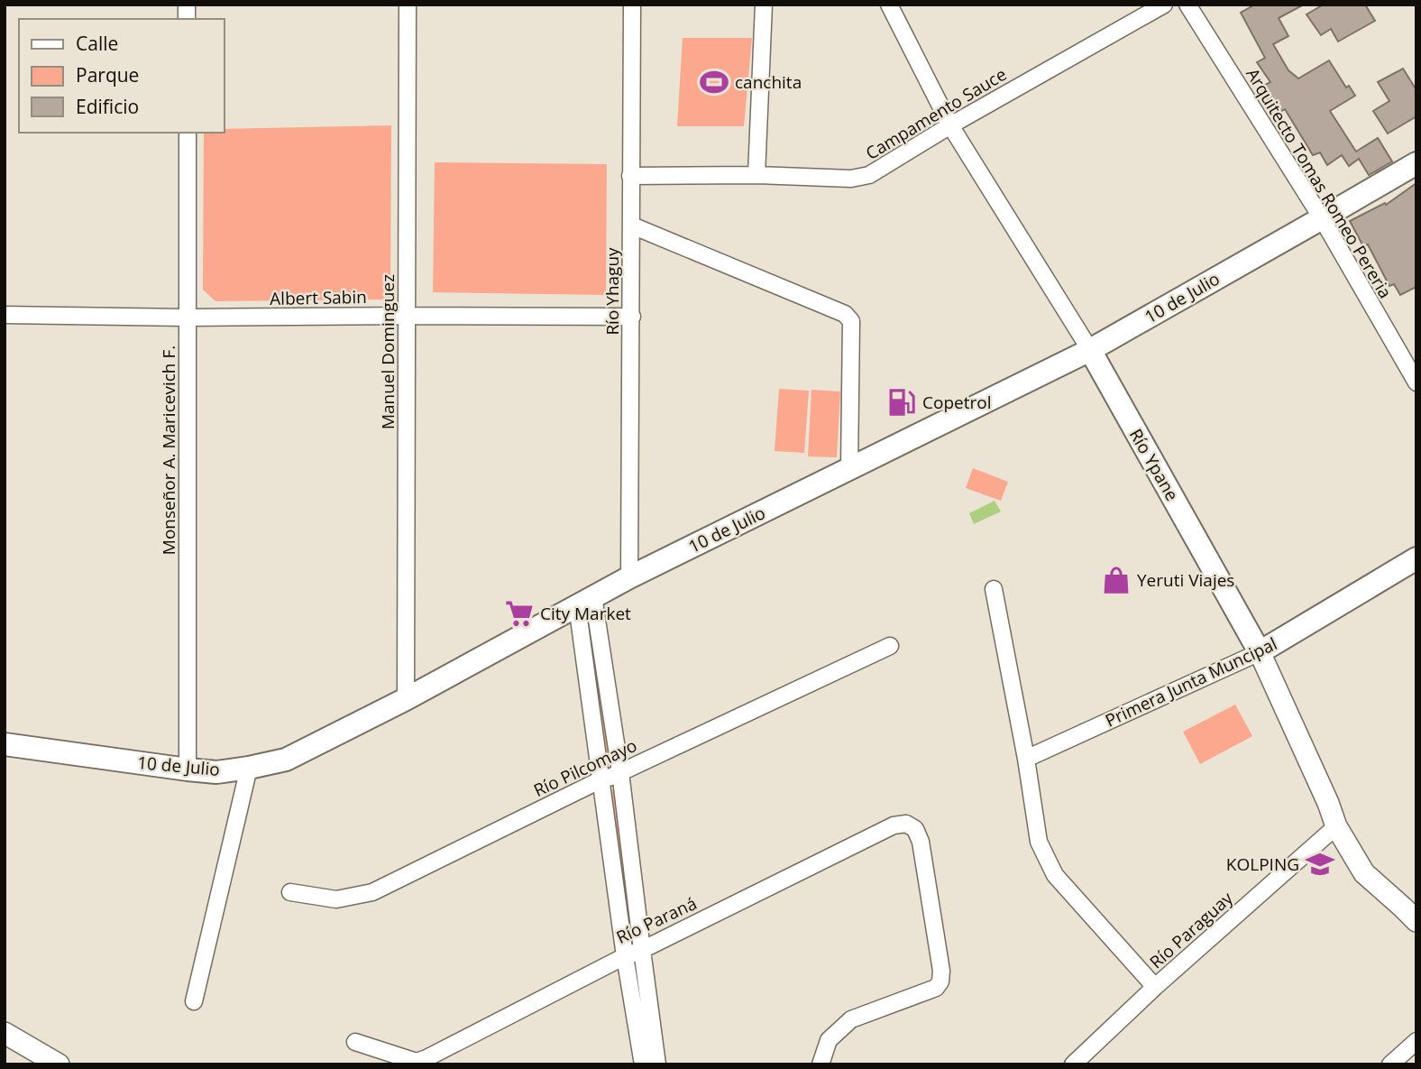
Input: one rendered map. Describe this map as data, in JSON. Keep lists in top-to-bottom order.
{
  "streets": {
    "main road": ["10 de Julio", "Río Ypane", "Primera Junta Muncipal"],
    "street": [
      "Campamento Sauce",
      "Arquitecto Tomas Romeo Pereria",
      "Río Yhaguy",
      "Albert Sabin",
      "Manuel Dominguez",
      "Monseñor A. Maricevich F.",
      "Río Pilcomayo",
      "Río Paraná",
      "Río Paraguay"
    ]
  },
  "crossings": [
    ["Campamento Sauce", "Río Yhaguy"],
    ["Campamento Sauce", "Río Ypane"],
    ["Arquitecto Tomas Romeo Pereria", "10 de Julio"],
    ["Río Yhaguy", "Albert Sabin"],
    ["Río Yhaguy", "10 de Julio"],
    ["Albert Sabin", "Manuel Dominguez"],
    ["Albert Sabin", "Monseñor A. Maricevich F."],
    ["10 de Julio", "Manuel Dominguez"],
    ["10 de Julio", "Monseñor A. Maricevich F."],
    ["10 de Julio", "Río Ypane"],
    ["Río Ypane", "Primera Junta Muncipal"],
    ["Río Ypane", "Río Paraguay"]
  ],
  "places": {
    "sports": ["canchita"],
    "fuel station": ["Copetrol"],
    "shop": ["Yeruti Viajes"],
    "supermarket": ["City Market"],
    "school or university": ["KOLPING"]
  },
  "legend": ["Calle", "Parque", "Edificio"]
}
